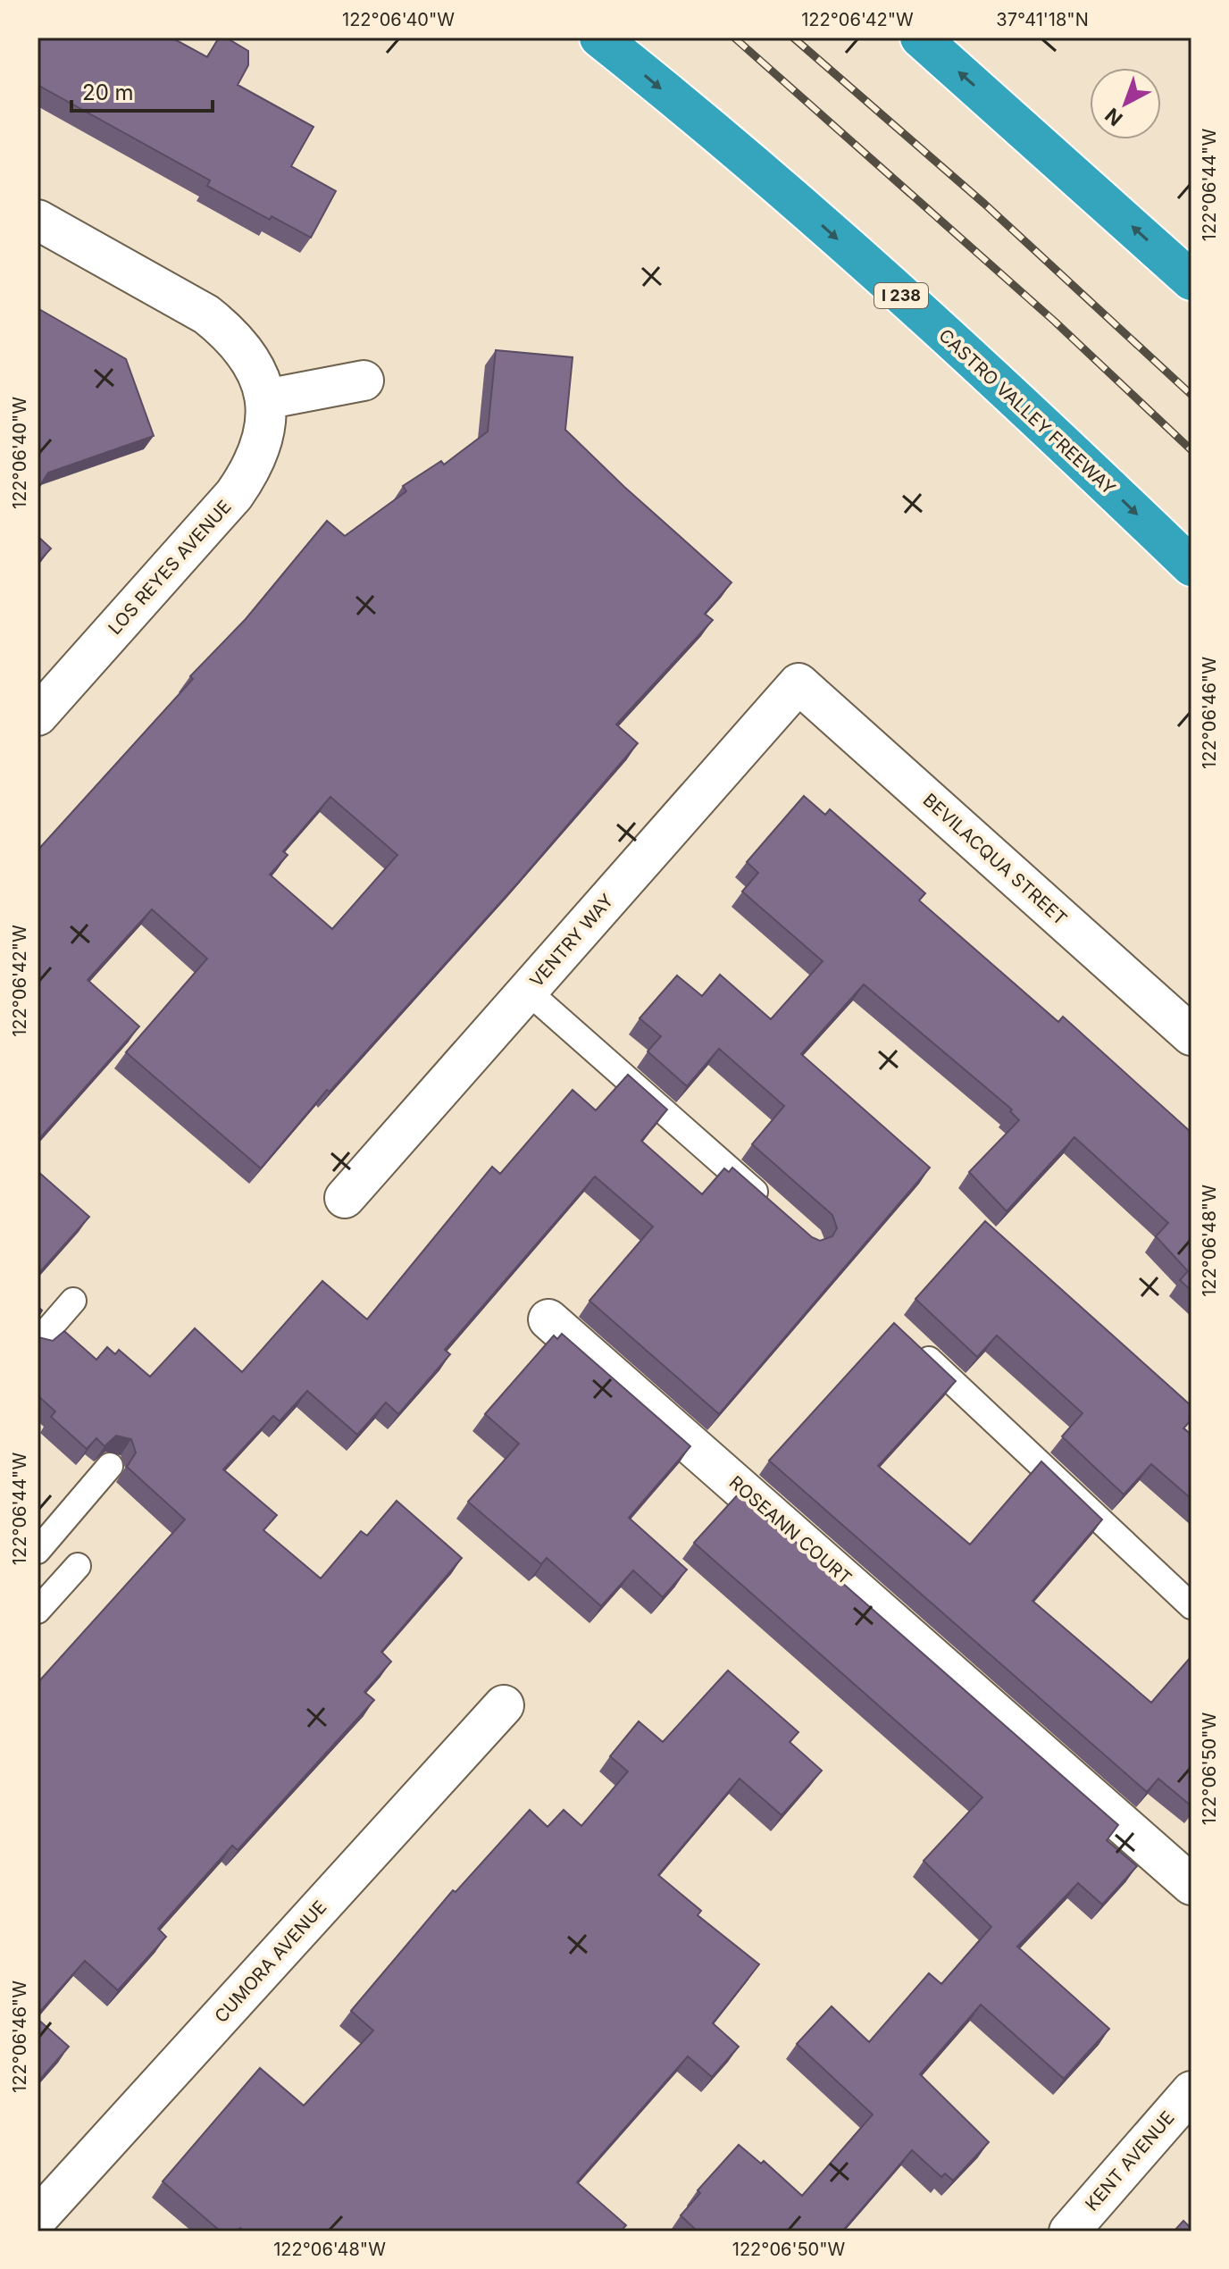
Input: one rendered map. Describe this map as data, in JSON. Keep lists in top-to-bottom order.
{
  "streets": {
    "highway": ["I 238", "CASTRO VALLEY FREEWAY"],
    "street": [
      "LOS REYES AVENUE",
      "BEVILACQUA STREET",
      "VENTRY WAY",
      "ROSEANN COURT",
      "CUMORA AVENUE",
      "KENT AVENUE"
    ]
  },
  "crossings": [
    ["BEVILACQUA STREET", "VENTRY WAY"]
  ],
  "scale_bar": "20 m",
  "north": "bottom left",
  "coordinates": [
    "122°06'40\"W",
    "122°06'42\"W",
    "37°41'18\"N",
    "122°06'44\"W",
    "122°06'46\"W",
    "122°06'48\"W",
    "122°06'50\"W"
  ]
}
